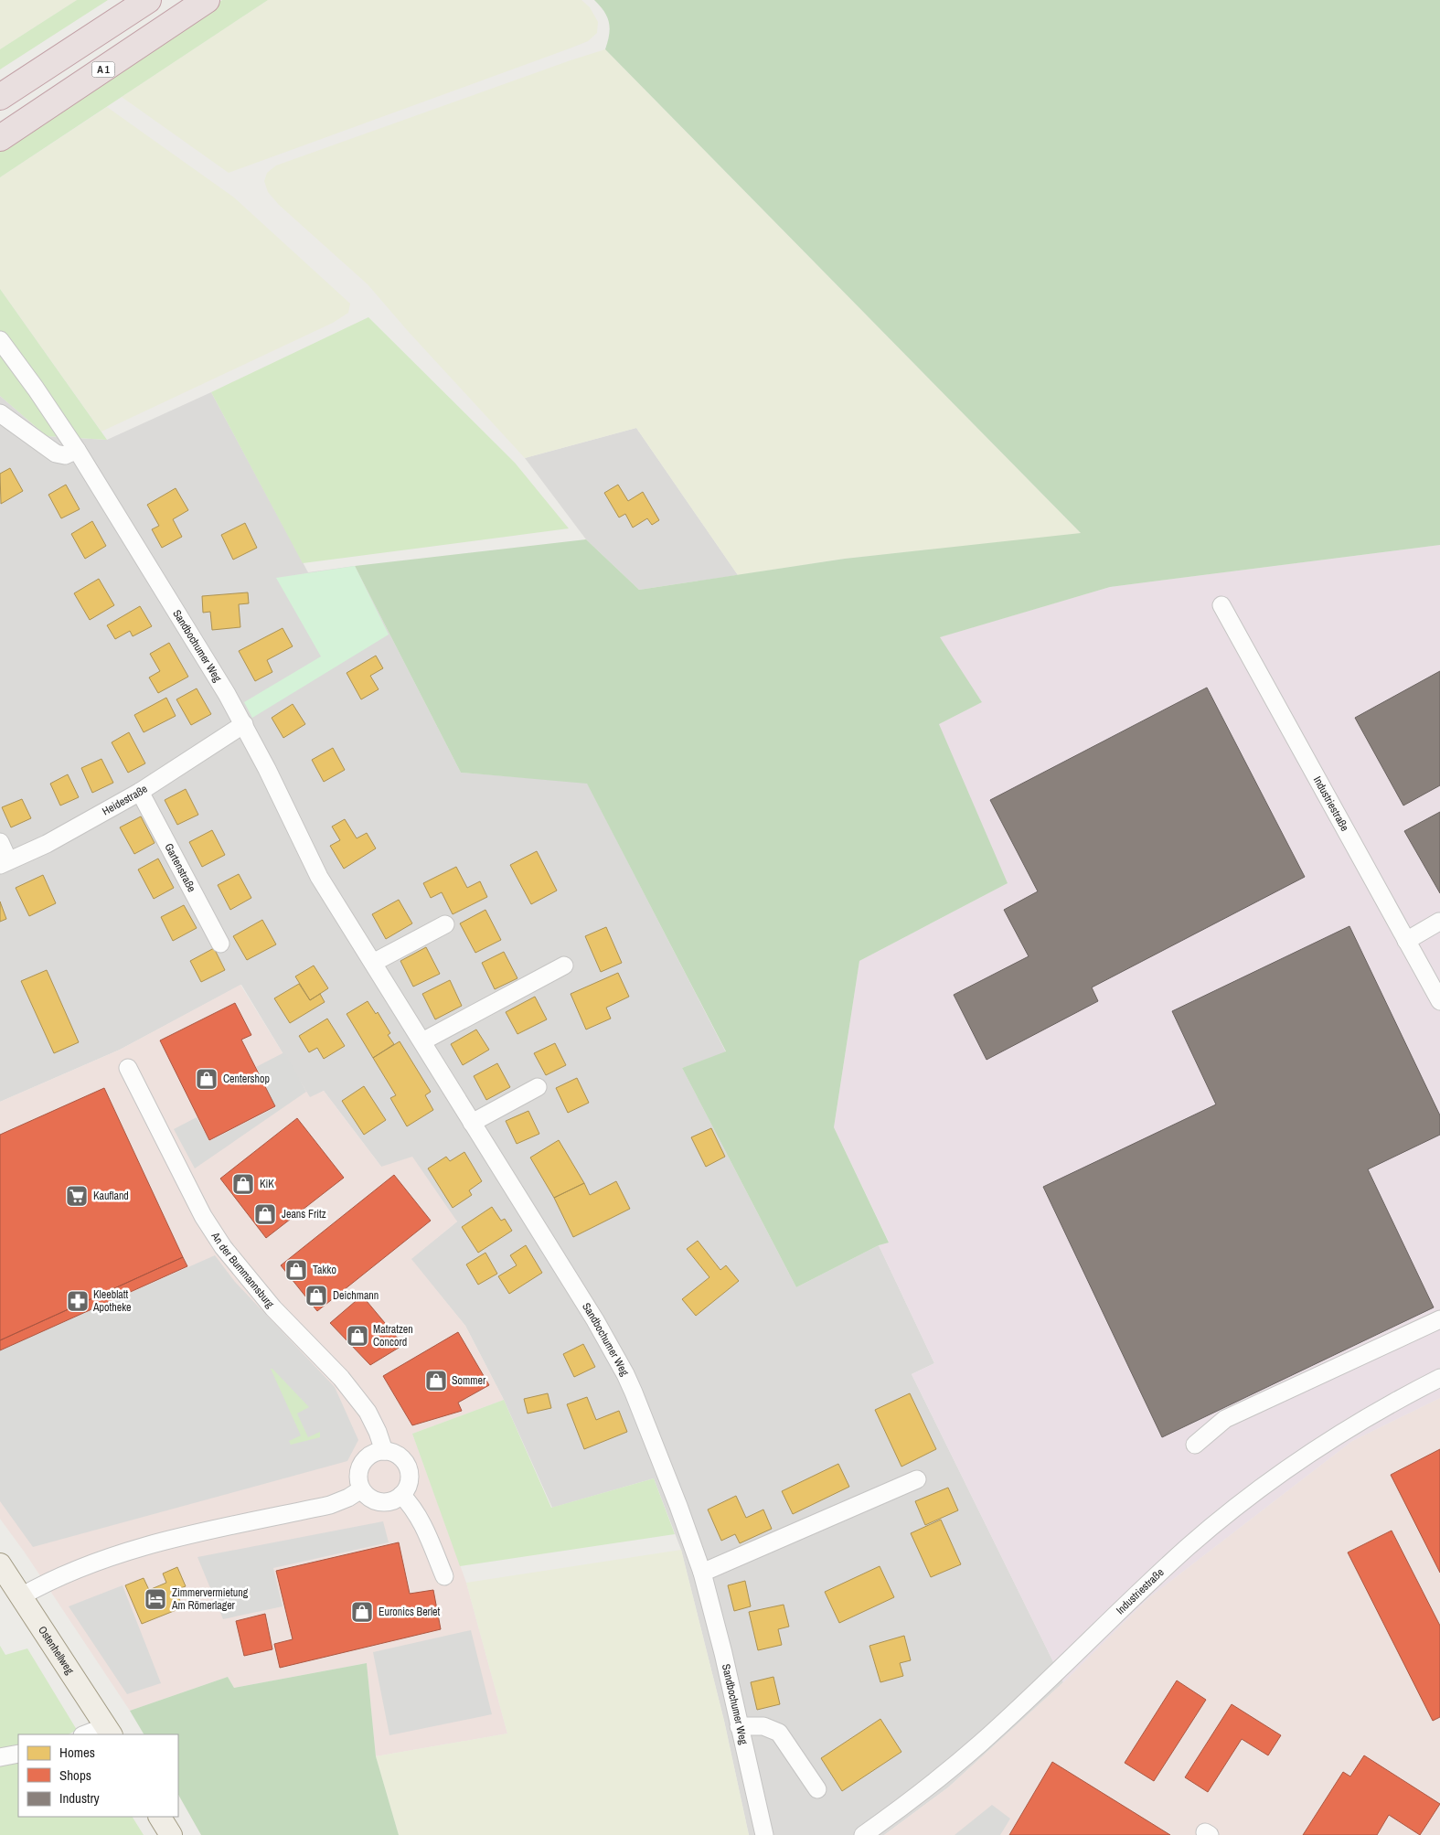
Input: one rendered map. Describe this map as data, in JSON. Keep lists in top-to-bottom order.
{
  "streets": {
    "highway": ["A 1"],
    "main road": ["Ostenhellweg"],
    "street": [
      "Sandbochumer Weg",
      "Heidestraße",
      "Industriestraße",
      "Gartenstraße",
      "An der Bummannsburg"
    ]
  },
  "crossings": [
    ["Sandbochumer Weg", "Heidestraße"],
    ["Heidestraße", "Gartenstraße"]
  ],
  "places": {
    "shop": [
      "Centershop",
      "KiK",
      "Jeans Fritz",
      "Takko",
      "Deichmann",
      "Matratzen Concord",
      "Sommer",
      "Euronics Berlet"
    ],
    "supermarket": ["Kaufland"],
    "pharmacy": ["Kleeblatt Apotheke"],
    "hotel": ["Zimmervermietung Am Römerlager"]
  },
  "legend": ["Homes", "Shops", "Industry"]
}
